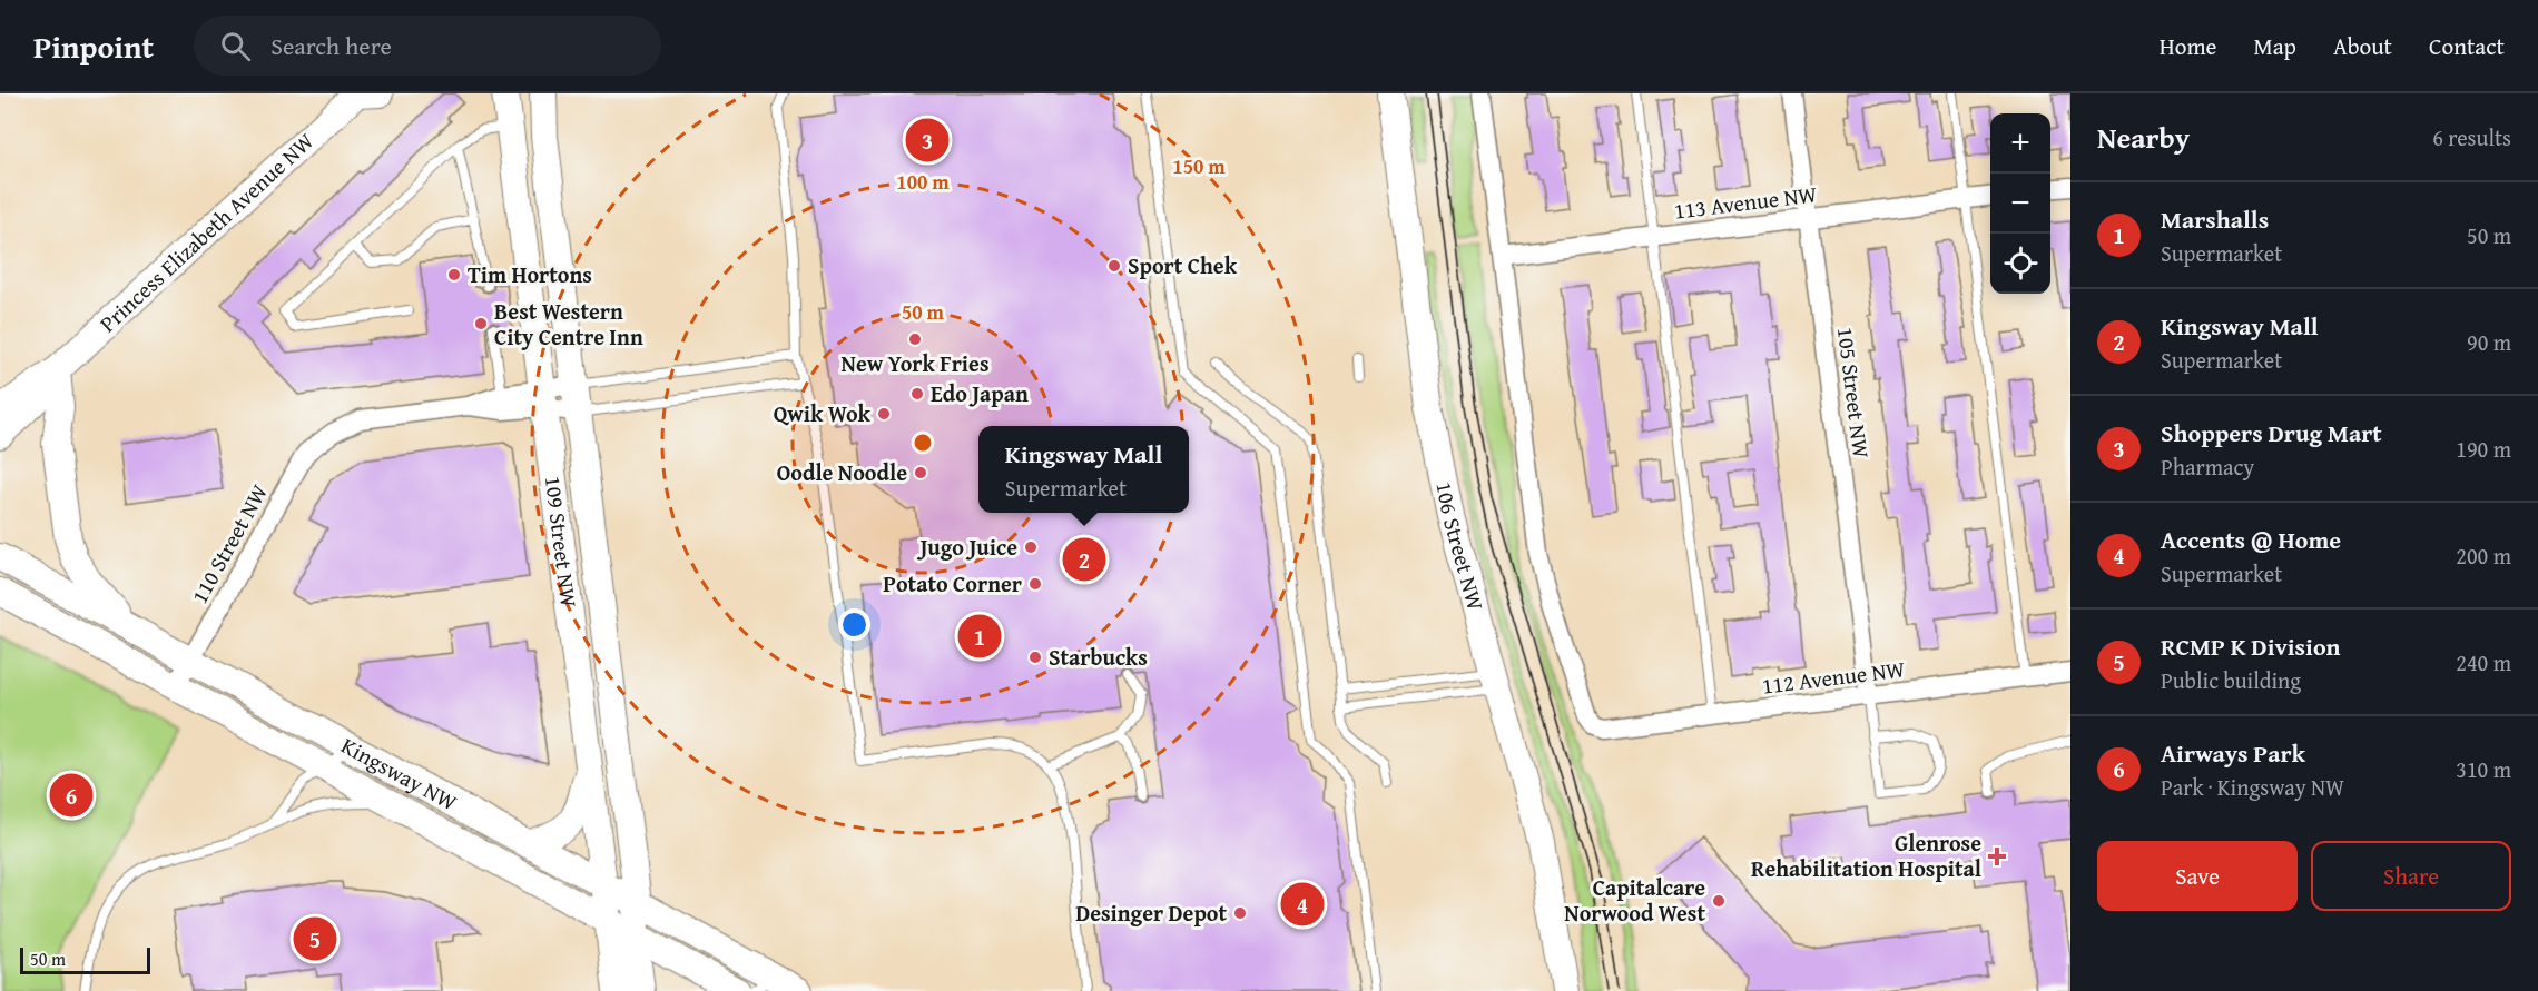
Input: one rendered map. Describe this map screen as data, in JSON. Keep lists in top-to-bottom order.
{
  "streets": {
    "main road": [
      "Princess Elizabeth Avenue NW",
      "109 Street NW",
      "106 Street NW",
      "Kingsway NW"
    ],
    "street": [
      "113 Avenue NW",
      "105 Street NW",
      "110 Street NW",
      "112 Avenue NW"
    ]
  },
  "crossings": [
    ["113 Avenue NW", "105 Street NW"],
    ["113 Avenue NW", "112 Avenue NW"],
    ["105 Street NW", "112 Avenue NW"],
    ["109 Street NW", "Kingsway NW"],
    ["110 Street NW", "Kingsway NW"]
  ],
  "places": {
    "other": [
      "Sport Chek",
      "Tim Hortons",
      "Best Western City Centre Inn",
      "New York Fries",
      "Edo Japan",
      "Qwik Wok",
      "Oodle Noodle",
      "Jugo Juice",
      "Potato Corner",
      "Starbucks",
      "Capitalcare Norwood West",
      "Desinger Depot"
    ],
    "health": ["Glenrose Rehabilitation Hospital"]
  },
  "scale_bar": "50 m",
  "page": {
    "header": "Pinpoint",
    "search": "Search here",
    "nav": [
      "Home",
      "Map",
      "About",
      "Contact"
    ],
    "heading": ["Nearby", "6 results"],
    "map_buttons": ["+", "−"],
    "pins": [
      "3",
      "2",
      "1",
      "6",
      "4",
      "5"
    ],
    "list": [
      {
        "mark": "1",
        "name": "Marshalls",
        "note": "Supermarket",
        "value": "50 m"
      },
      {
        "mark": "2",
        "name": "Kingsway Mall",
        "note": "Supermarket",
        "value": "90 m"
      },
      {
        "mark": "3",
        "name": "Shoppers Drug Mart",
        "note": "Pharmacy",
        "value": "190 m"
      },
      {
        "mark": "4",
        "name": "Accents @ Home",
        "note": "Supermarket",
        "value": "200 m"
      },
      {
        "mark": "5",
        "name": "RCMP K Division",
        "note": "Public building",
        "value": "240 m"
      },
      {
        "mark": "6",
        "name": "Airways Park",
        "note": "Park · Kingsway NW",
        "value": "310 m"
      }
    ],
    "popup": ["Kingsway Mall", "Supermarket"],
    "buttons": ["Save", "Share"],
    "scale": "50 m"
  },
  "rings": ["150 m", "100 m", "50 m"]
}
